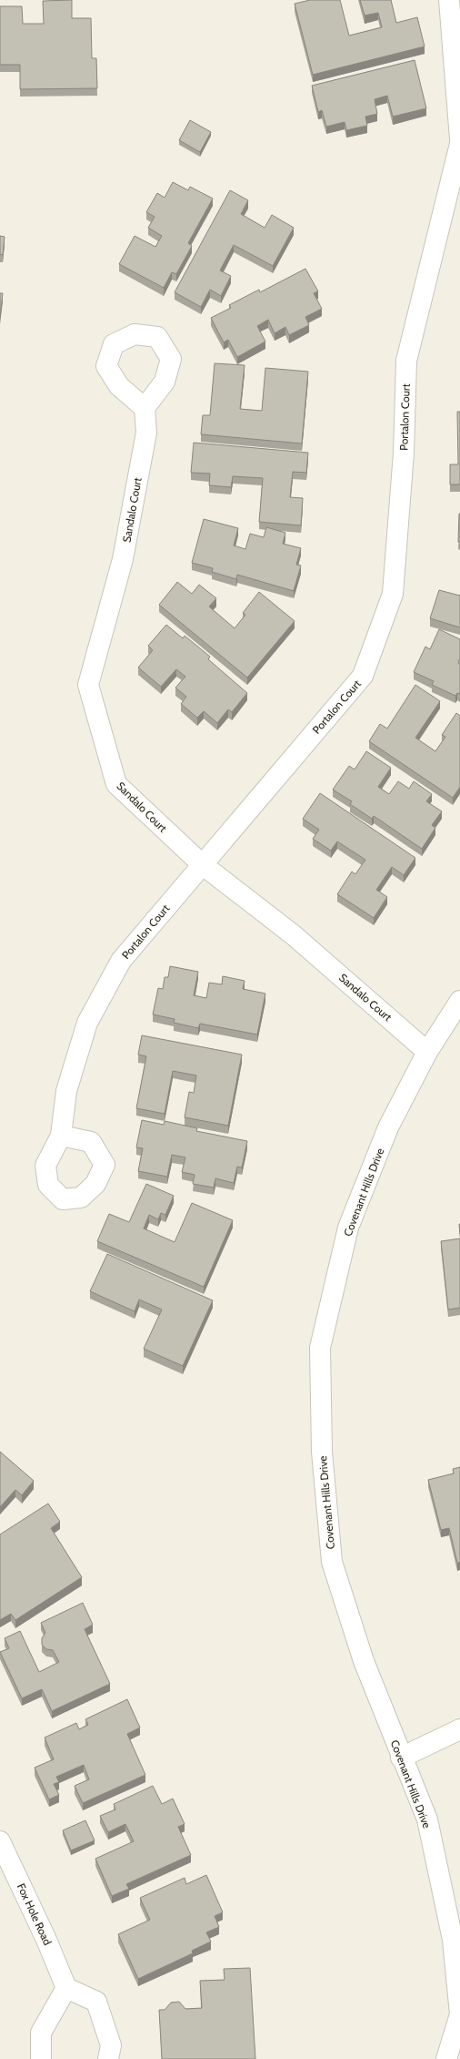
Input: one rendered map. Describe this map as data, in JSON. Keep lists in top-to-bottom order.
{
  "streets": {
    "street": [
      "Portalon Court",
      "Sandalo Court",
      "Covenant Hills Drive",
      "Fox Hole Road"
    ]
  },
  "crossings": [
    ["Portalon Court", "Sandalo Court"],
    ["Sandalo Court", "Covenant Hills Drive"]
  ]
}
